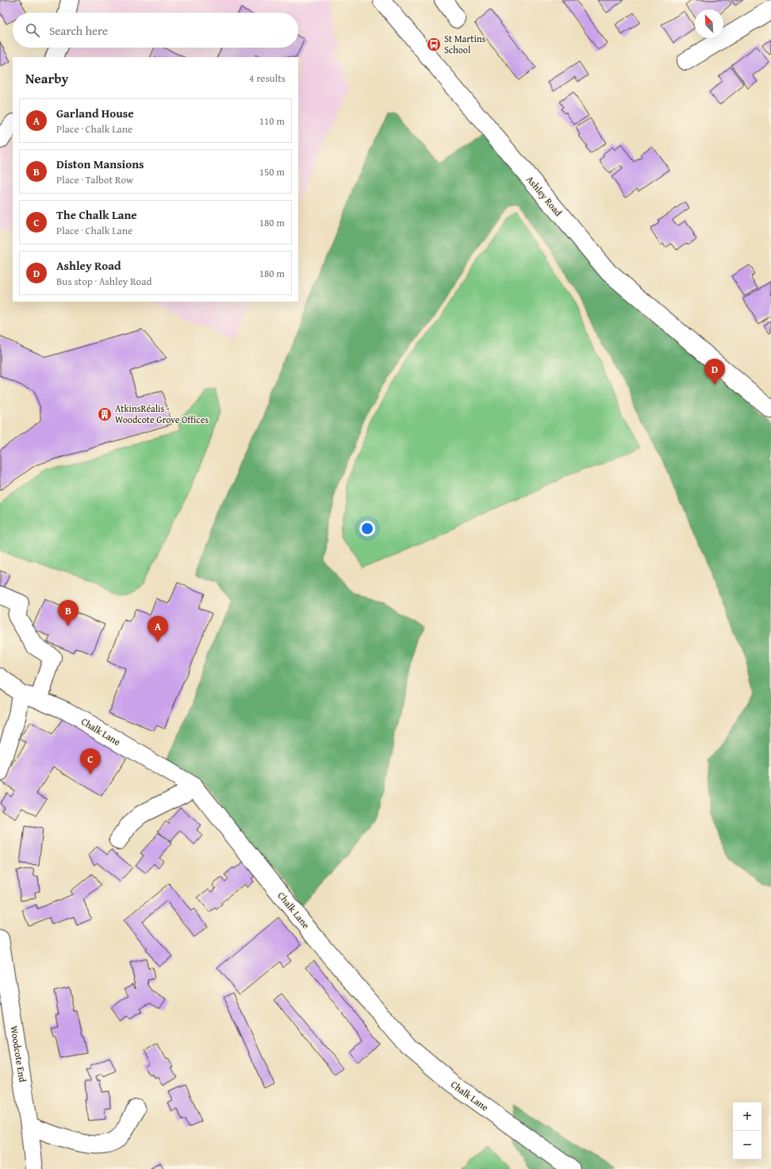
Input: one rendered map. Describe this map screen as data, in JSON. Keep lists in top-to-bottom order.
{
  "streets": {
    "street": ["Ashley Road", "Chalk Lane", "Woodcote End"]
  },
  "places": {
    "bus stop": ["St Martins School"],
    "building": ["AtkinsRéalis - Woodcote Grove Offices"]
  },
  "north": "top left",
  "page": {
    "search": "Search here",
    "heading": ["Nearby", "4 results"],
    "list": [
      {
        "mark": "A",
        "name": "Garland House",
        "note": "Place · Chalk Lane",
        "value": "110 m"
      },
      {
        "mark": "B",
        "name": "Diston Mansions",
        "note": "Place · Talbot Row",
        "value": "150 m"
      },
      {
        "mark": "C",
        "name": "The Chalk Lane",
        "note": "Place · Chalk Lane",
        "value": "180 m"
      },
      {
        "mark": "D",
        "name": "Ashley Road",
        "note": "Bus stop · Ashley Road",
        "value": "180 m"
      }
    ],
    "pins": [
      "D",
      "B",
      "A",
      "C"
    ],
    "map_buttons": ["+", "−"]
  }
}
